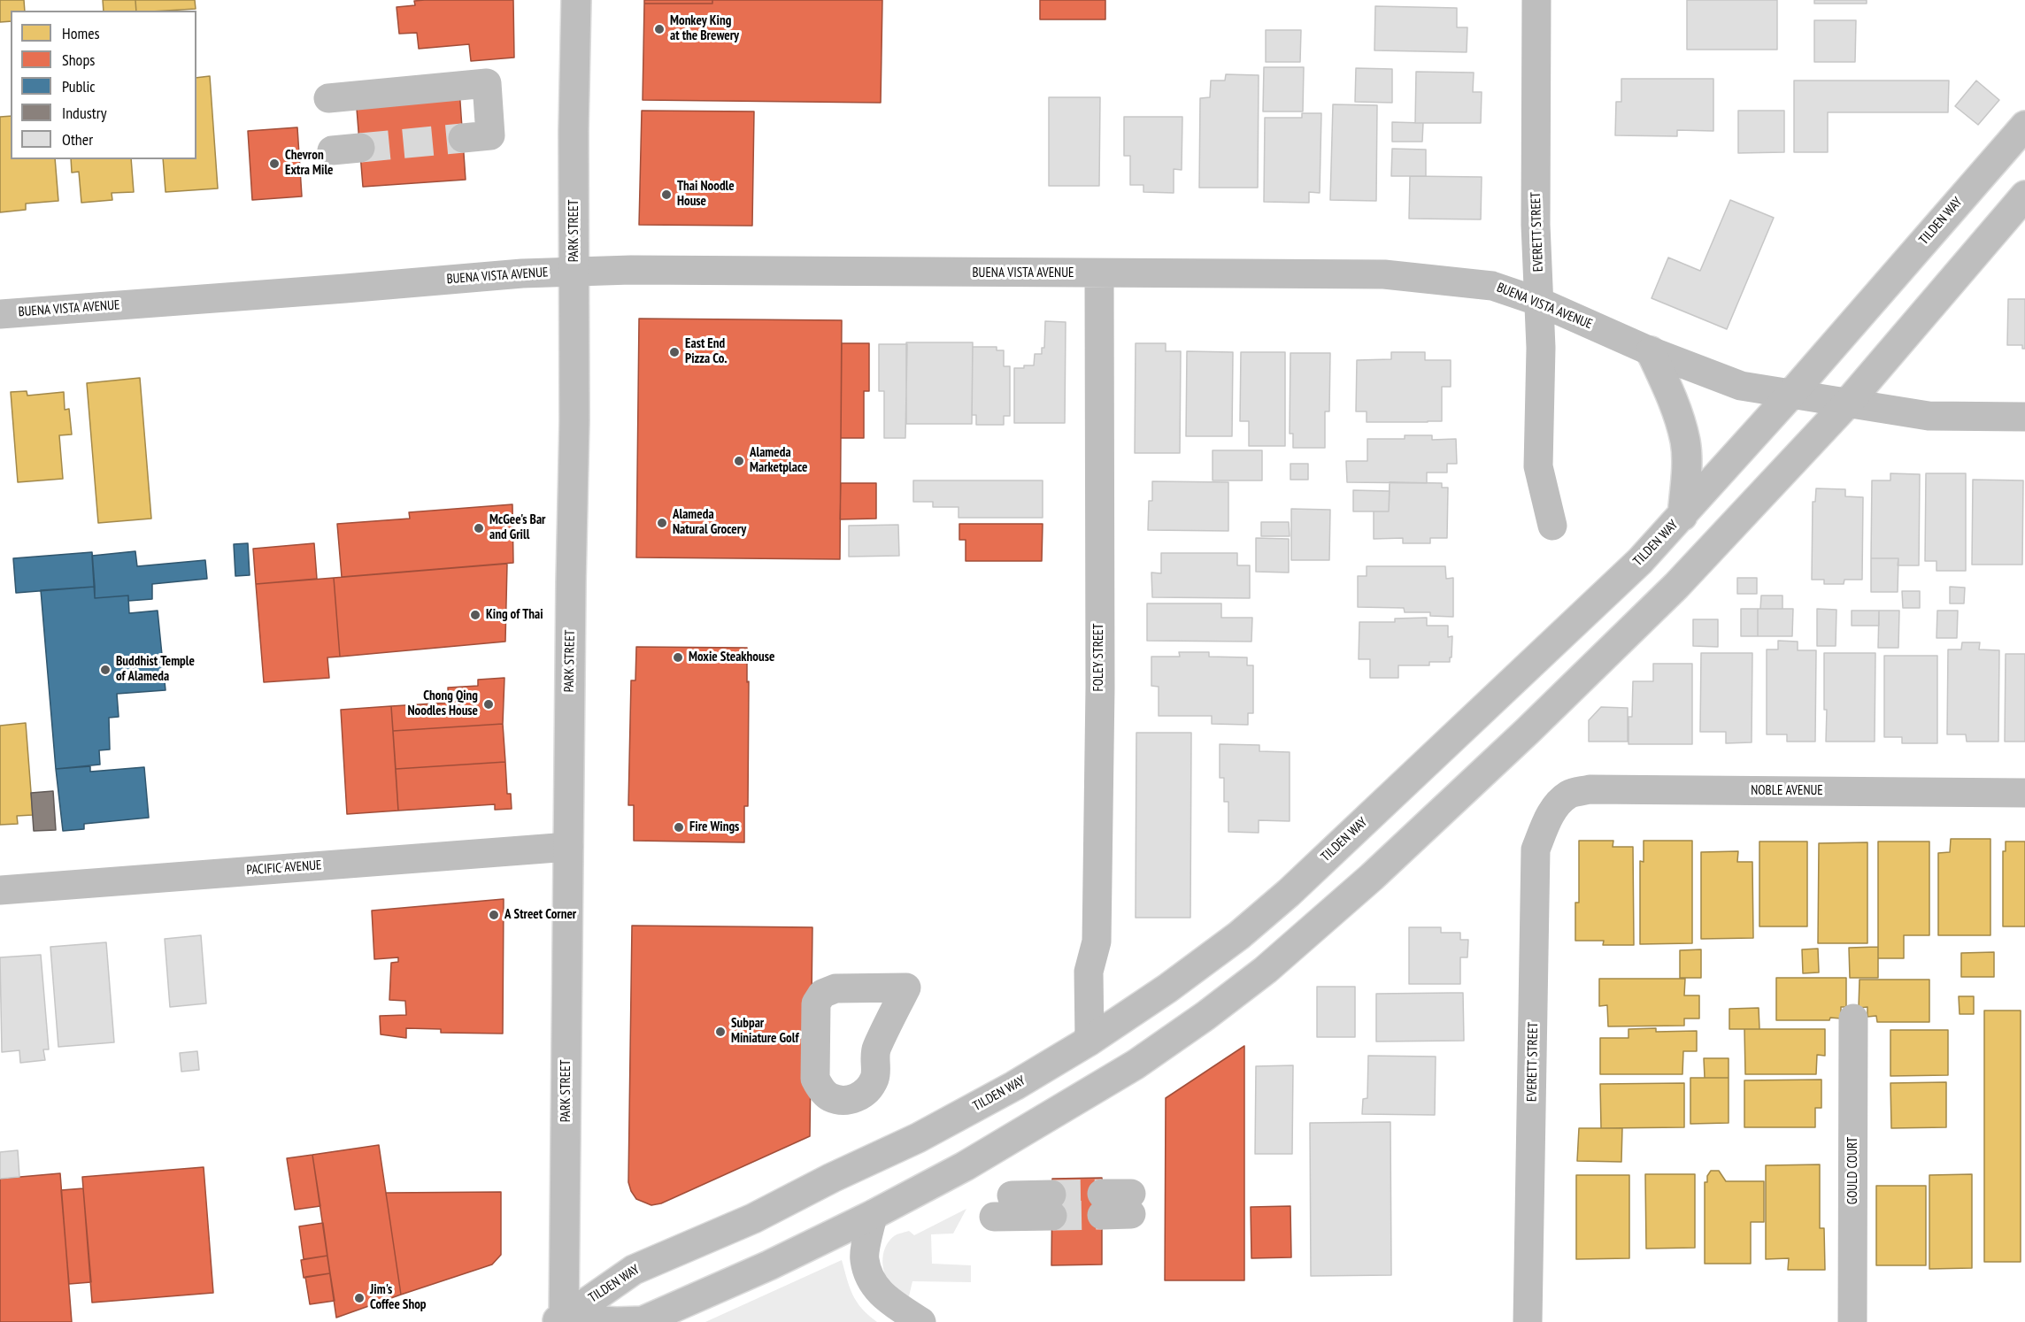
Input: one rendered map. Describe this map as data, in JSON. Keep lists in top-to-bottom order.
{
  "streets": {
    "street": [
      "TILDEN WAY",
      "PARK STREET",
      "EVERETT STREET",
      "BUENA VISTA AVENUE",
      "FOLEY STREET",
      "NOBLE AVENUE",
      "PACIFIC AVENUE",
      "GOULD COURT"
    ]
  },
  "crossings": [
    ["TILDEN WAY", "PARK STREET"],
    ["TILDEN WAY", "BUENA VISTA AVENUE"],
    ["TILDEN WAY", "FOLEY STREET"],
    ["PARK STREET", "BUENA VISTA AVENUE"],
    ["PARK STREET", "PACIFIC AVENUE"],
    ["EVERETT STREET", "BUENA VISTA AVENUE"],
    ["EVERETT STREET", "NOBLE AVENUE"],
    ["BUENA VISTA AVENUE", "FOLEY STREET"]
  ],
  "places": [
    "Monkey King at the Brewery",
    "Chevron Extra Mile",
    "Thai Noodle House",
    "East End Pizza Co.",
    "Alameda Marketplace",
    "Alameda Natural Grocery",
    "McGee's Bar and Grill",
    "King of Thai",
    "Moxie Steakhouse",
    "Buddhist Temple of Alameda",
    "Chong Qing Noodles House",
    "Fire Wings",
    "A Street Corner",
    "Subpar Miniature Golf",
    "Jim's Coffee Shop"
  ],
  "legend": [
    "Homes",
    "Shops",
    "Public",
    "Industry",
    "Other"
  ]
}
